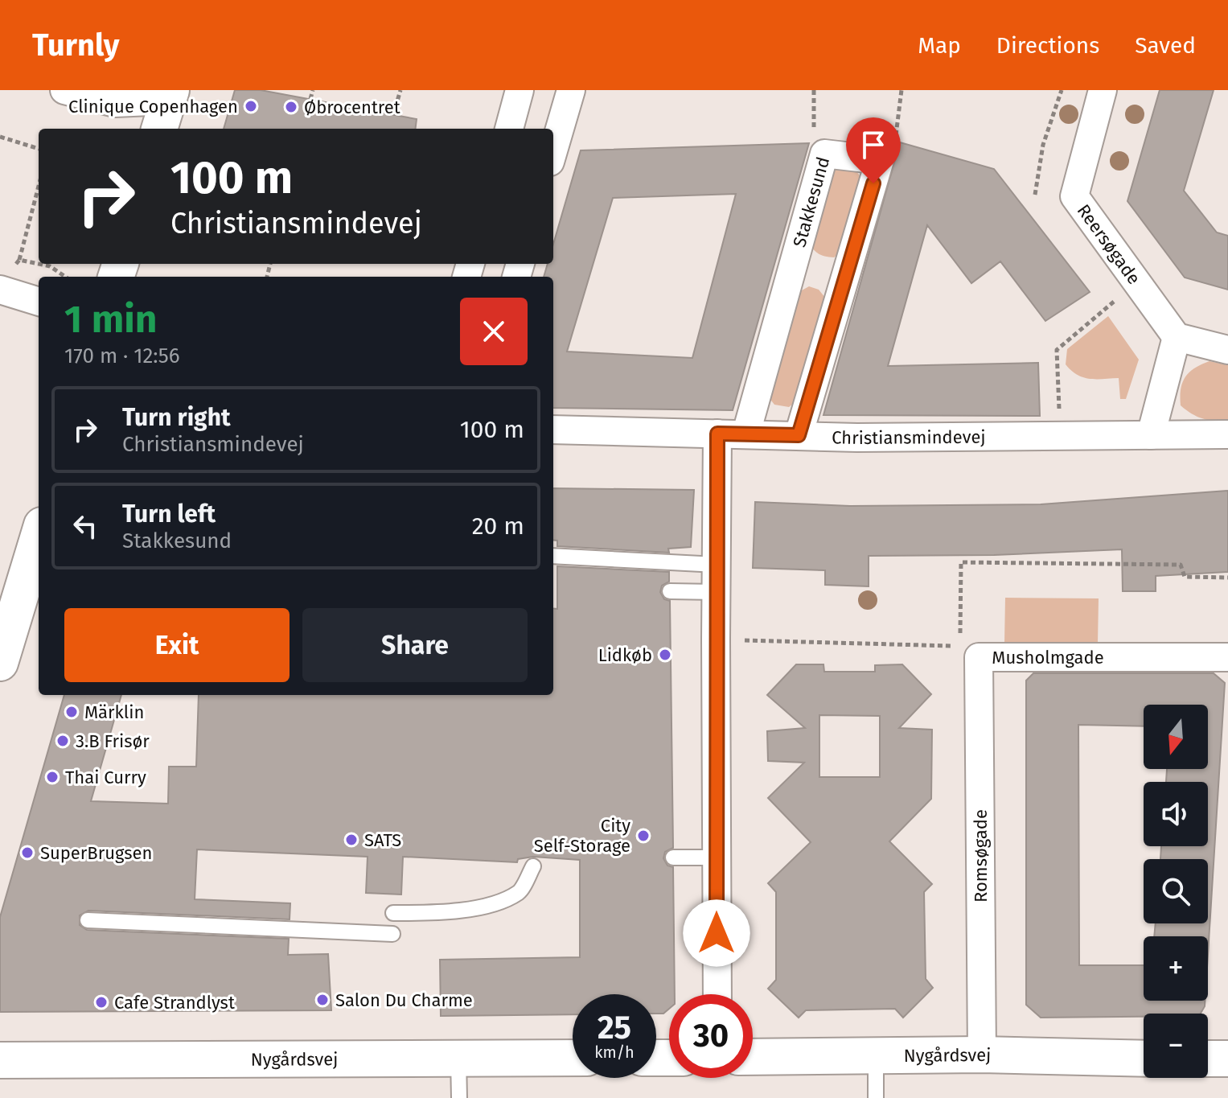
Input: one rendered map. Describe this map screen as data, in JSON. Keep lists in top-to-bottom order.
{
  "streets": {
    "street": [
      "Stakkesund",
      "Reersøgade",
      "Christiansmindevej",
      "Musholmgade",
      "Romsøgade",
      "Nygårdsvej"
    ]
  },
  "crossings": [
    ["Stakkesund", "Christiansmindevej"],
    ["Musholmgade", "Romsøgade"],
    ["Romsøgade", "Nygårdsvej"]
  ],
  "places": [
    "Clinique Copenhagen",
    "Øbrocentret",
    "Lidkøb",
    "Märklin",
    "3.B Frisør",
    "Thai Curry",
    "City Self-Storage",
    "SATS",
    "SuperBrugsen",
    "Salon Du Charme",
    "Cafe Strandlyst"
  ],
  "north": "bottom",
  "page": {
    "header": "Turnly",
    "nav": ["Map", "Directions", "Saved"],
    "turn": ["100 m", "Christiansmindevej"],
    "heading": ["1 min", "170 m · 12:56"],
    "list": [
      {
        "name": "Turn right",
        "note": "Christiansmindevej",
        "value": "100 m"
      },
      {
        "name": "Turn left",
        "note": "Stakkesund",
        "value": "20 m"
      }
    ],
    "buttons": ["Exit", "Share"],
    "map_buttons": ["+", "−"],
    "speed": "25 km/h",
    "limit": "30"
  }
}
